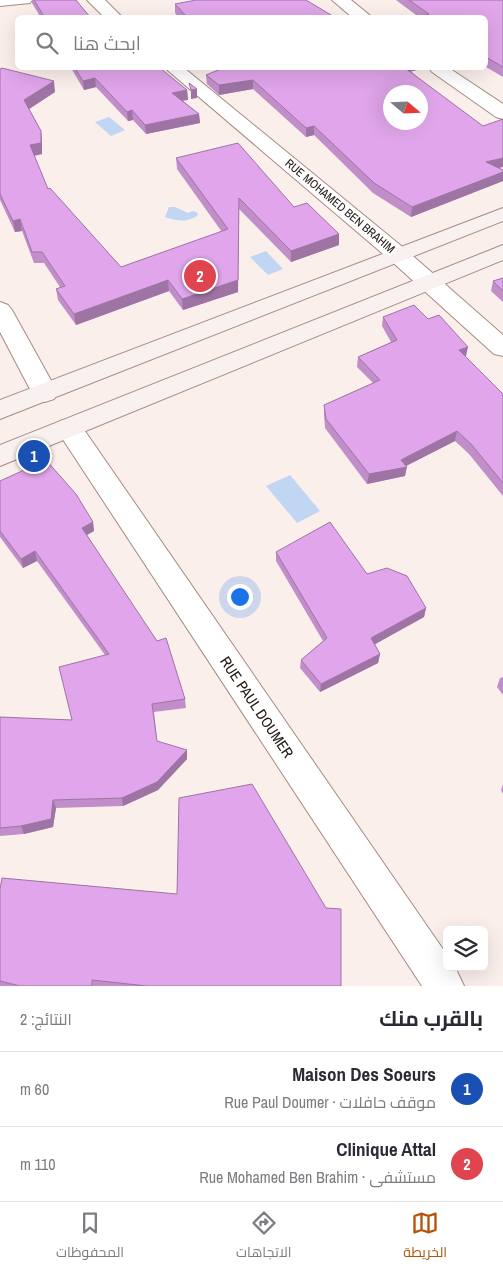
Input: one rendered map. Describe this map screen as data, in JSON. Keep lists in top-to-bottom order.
{
  "streets": {
    "street": ["RUE MOHAMED BEN BRAHIM", "RUE PAUL DOUMER"]
  },
  "north": "right",
  "page": {
    "search": "ابحث هنا",
    "pins": ["2", "1"],
    "heading": ["بالقرب منك", "النتائج: 2"],
    "list": [
      {
        "mark": "1",
        "name": "Maison Des Soeurs",
        "note": "موقف حافلات · Rue Paul Doumer",
        "value": "60 m"
      },
      {
        "mark": "2",
        "name": "Clinique Attal",
        "note": "مستشفى · Rue Mohamed Ben Brahim",
        "value": "110 m"
      }
    ],
    "nav": ["الخريطة", "الاتجاهات", "المحفوظات"]
  }
}
